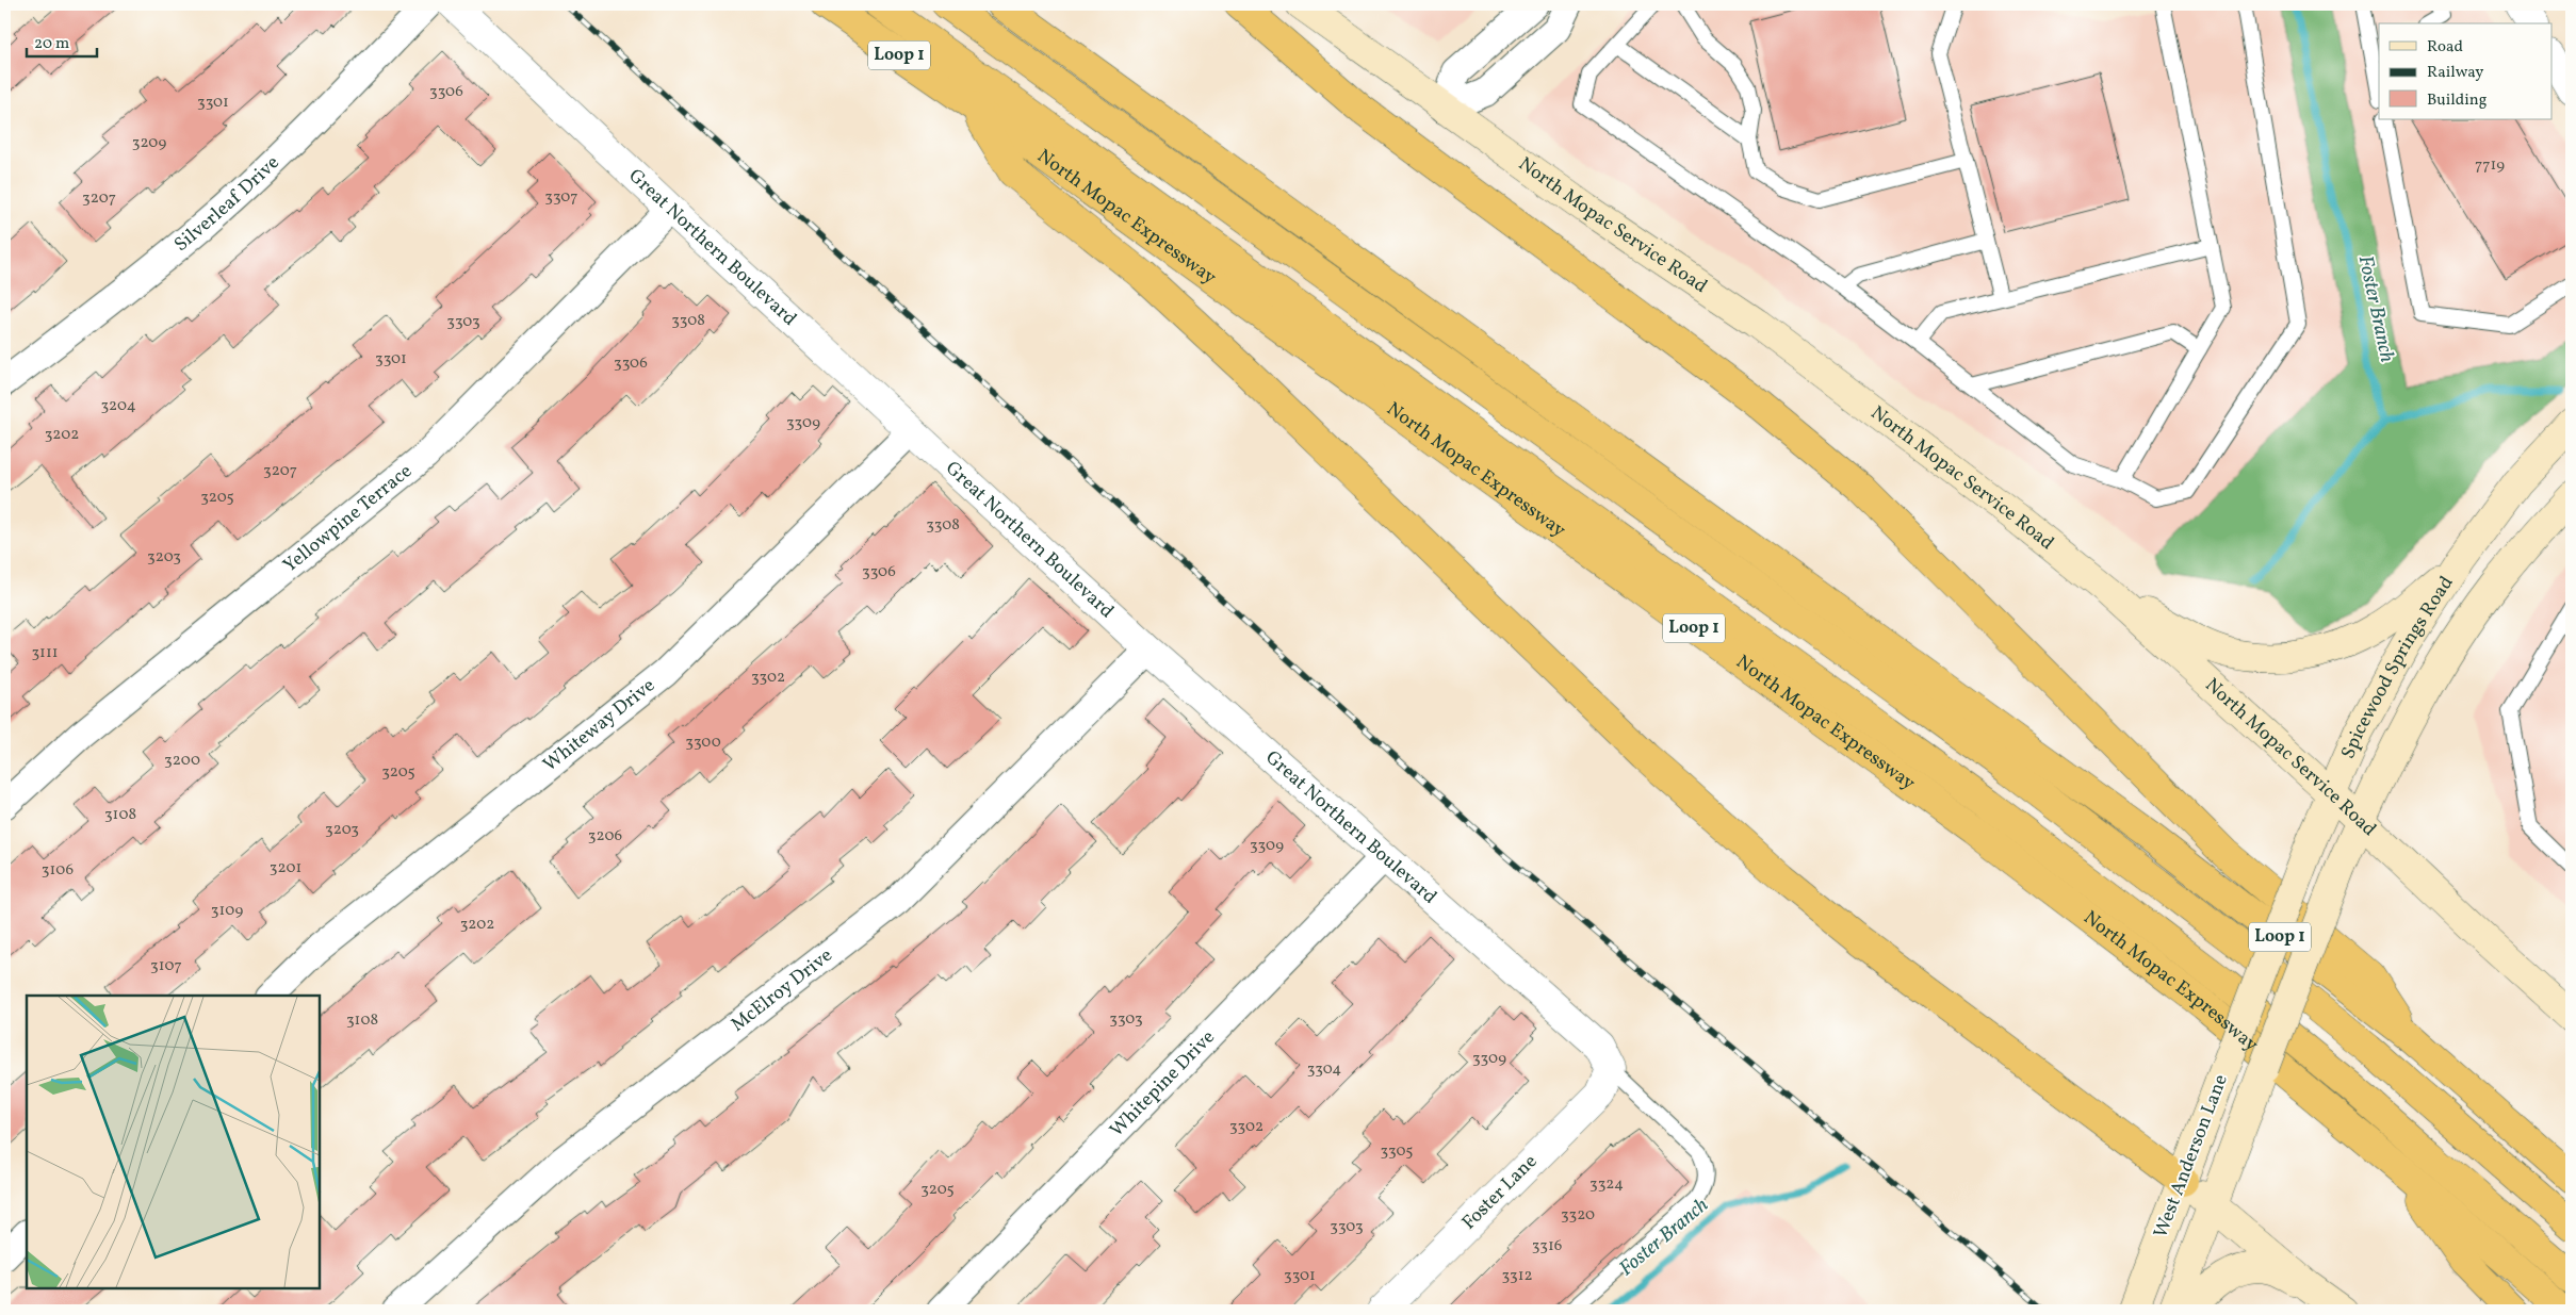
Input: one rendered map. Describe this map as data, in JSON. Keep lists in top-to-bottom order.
{
  "streets": {
    "highway": ["Loop 1", "North Mopac Expressway"],
    "main road": ["North Mopac Service Road", "Spicewood Springs Road", "West Anderson Lane"],
    "street": [
      "Silverleaf Drive",
      "Great Northern Boulevard",
      "Yellowpine Terrace",
      "Whiteway Drive",
      "McElroy Drive",
      "Whitepine Drive",
      "Foster Lane"
    ]
  },
  "crossings": [
    ["North Mopac Service Road", "Spicewood Springs Road"],
    ["Great Northern Boulevard", "Yellowpine Terrace"],
    ["Great Northern Boulevard", "Whiteway Drive"],
    ["Great Northern Boulevard", "McElroy Drive"],
    ["Great Northern Boulevard", "Whitepine Drive"],
    ["Great Northern Boulevard", "Foster Lane"],
    ["Spicewood Springs Road", "West Anderson Lane"]
  ],
  "water": ["Foster Branch"],
  "house_numbers": [
    "3306",
    "3301",
    "3209",
    "7719",
    "3307",
    "3207",
    "3308",
    "3303",
    "3301",
    "3306",
    "3204",
    "3309",
    "3202",
    "3207",
    "3205",
    "3308",
    "3203",
    "3306",
    "3111",
    "3302",
    "3300",
    "3200",
    "3205",
    "3108",
    "3203",
    "3206",
    "3309",
    "3201",
    "3106",
    "3109",
    "3202",
    "3107",
    "3303",
    "3108",
    "3309",
    "3304",
    "3302",
    "3305",
    "3324",
    "3205",
    "3320",
    "3303",
    "3316",
    "3301",
    "3312"
  ],
  "legend": ["Road", "Railway", "Building"],
  "scale_bar": "20 m"
}
